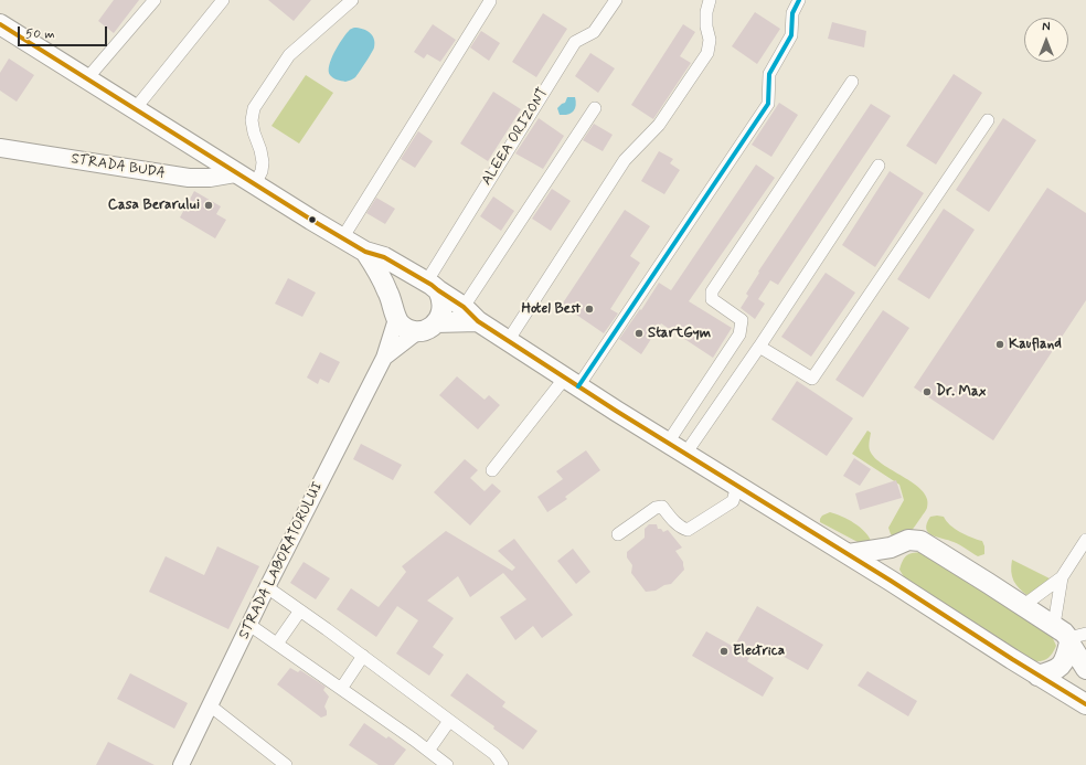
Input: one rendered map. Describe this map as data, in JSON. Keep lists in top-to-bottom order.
{
  "streets": {
    "main road": ["STRADA BUDA"],
    "street": ["ALEEA ORIZONT", "STRADA LABORATORULUI"]
  },
  "crossings": [
    ["ALEEA ORIZONT", "STRADA LABORATORULUI"]
  ],
  "places": [
    "Casa Berarului",
    "Hotel Best",
    "StartGym",
    "Kaufland",
    "Dr. Max",
    "Electrica"
  ],
  "scale_bar": "50 m",
  "north": "top"
}
